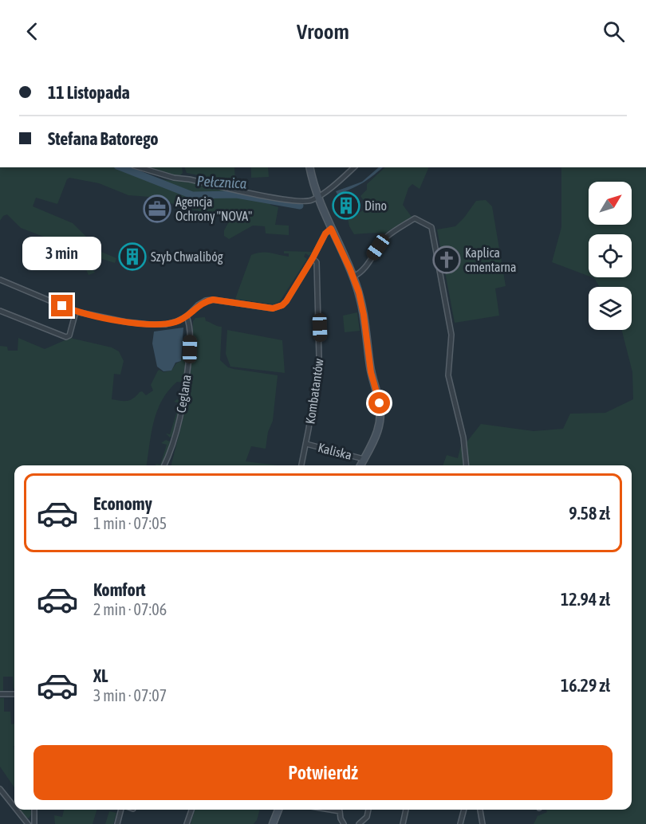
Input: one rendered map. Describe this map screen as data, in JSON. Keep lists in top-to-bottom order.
{
  "streets": {
    "street": ["Kombatantów", "Ceglana", "Kaliska"]
  },
  "crossings": [
    ["Kombatantów", "Kaliska"]
  ],
  "water": ["Pełcznica"],
  "places": {
    "building": ["Dino", "Szyb Chwalibóg"],
    "office": ["Agencja Ochrony \"NOVA\""],
    "church": ["Kaplica cmentarna"]
  },
  "north": "top right",
  "page": {
    "header": "Vroom",
    "banner": ["11 Listopada", "Stefana Batorego"],
    "bubble": "3 min",
    "list": [
      {
        "name": "Economy",
        "note": "1 min · 07:05",
        "value": "9.58 zł"
      },
      {
        "name": "Komfort",
        "note": "2 min · 07:06",
        "value": "12.94 zł"
      },
      {
        "name": "XL",
        "note": "3 min · 07:07",
        "value": "16.29 zł"
      }
    ],
    "buttons": "Potwierdź"
  }
}
